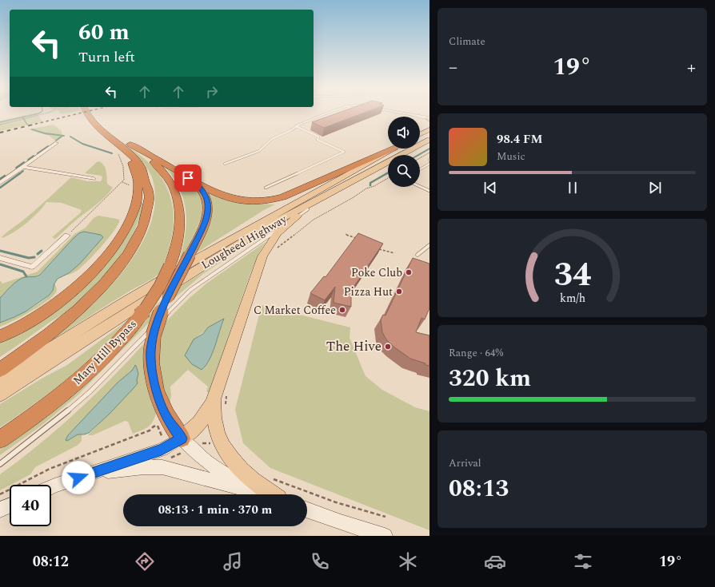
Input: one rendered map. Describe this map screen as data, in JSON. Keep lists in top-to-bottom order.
{
  "streets": {
    "highway": ["Mary Hill Bypass"],
    "main road": ["Lougheed Highway"]
  },
  "places": [
    "Poke Club",
    "Pizza Hut",
    "C Market Coffee",
    "The Hive"
  ],
  "page": {
    "tile": [
      "Climate",
      ["Range · 64%", "320 km"],
      ["Arrival", "08:13"]
    ],
    "turn": ["60 m", "Turn left"],
    "heat": ["−", "19°", "+"],
    "song": ["98.4 FM", "Music"],
    "limit": "40",
    "trip": "08:13 · 1 min · 370 m",
    "tabs": ["08:12", "19°"],
    "gauge": ["34", "km/h"]
  }
}
